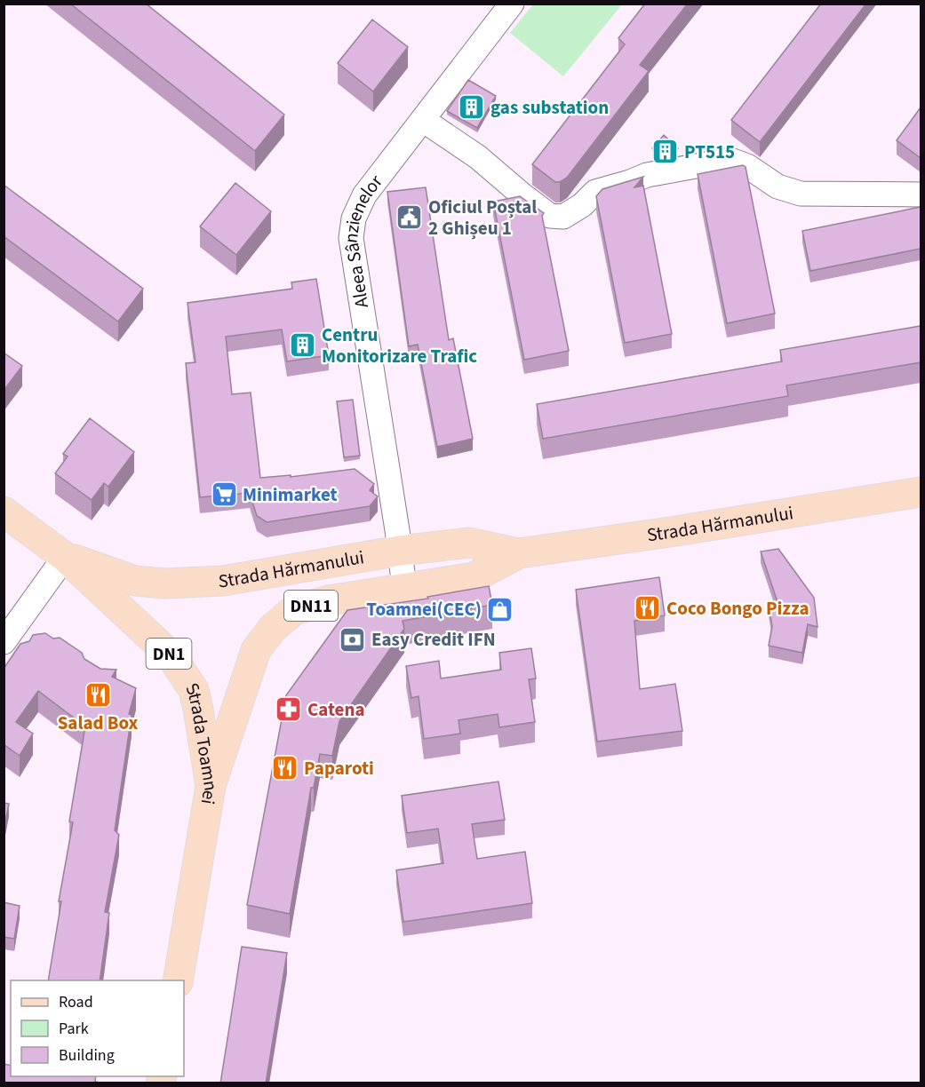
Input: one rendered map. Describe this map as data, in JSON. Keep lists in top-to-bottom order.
{
  "streets": {
    "main road": [
      "Strada Hărmanului",
      "DN11",
      "DN1",
      "Strada Toamnei"
    ],
    "street": ["Aleea Sânzienelor"]
  },
  "crossings": [
    ["Aleea Sânzienelor", "Strada Hărmanului"],
    ["Strada Hărmanului", "DN1"],
    ["Strada Hărmanului", "Strada Toamnei"],
    ["DN1", "Strada Toamnei"]
  ],
  "places": {
    "building": ["gas substation", "PT515", "Centru Monitorizare Trafic"],
    "public building": ["Oficiul Poștal 2 Ghișeu 1"],
    "supermarket": ["Minimarket"],
    "restaurant": ["Coco Bongo Pizza", "Salad Box", "Paparoti"],
    "shop": ["Toamnei(CEC)"],
    "bank": ["Easy Credit IFN"],
    "pharmacy": ["Catena"]
  },
  "legend": ["Road", "Park", "Building"]
}
